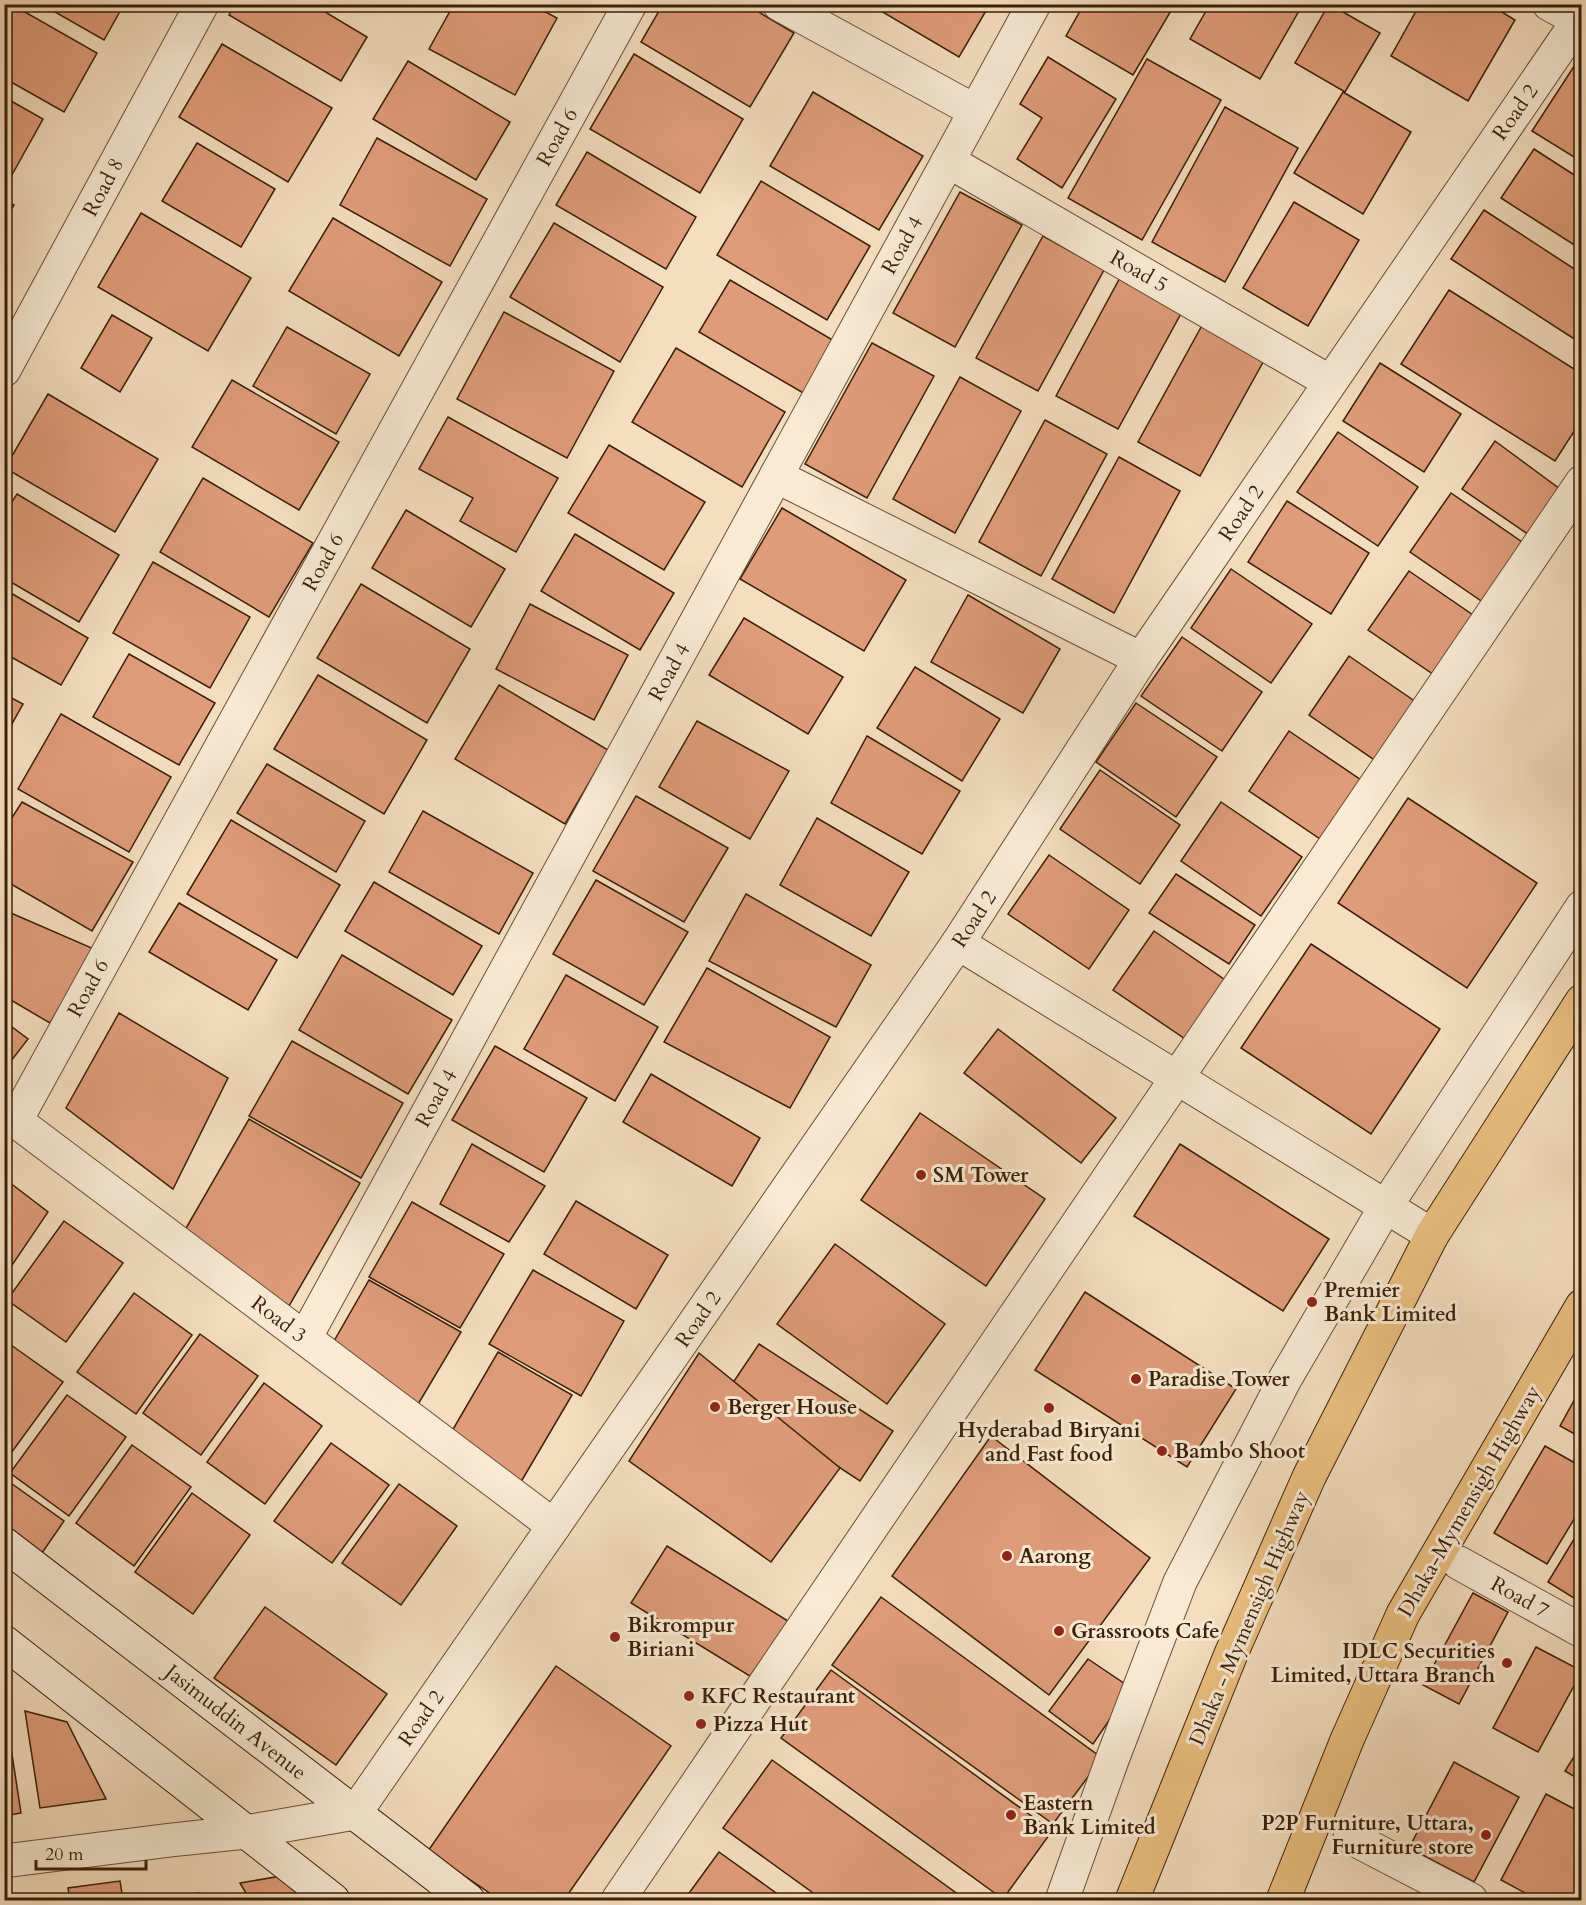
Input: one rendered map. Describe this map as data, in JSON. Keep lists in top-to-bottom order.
{
  "streets": {
    "highway": ["Dhaka-Mymensigh Highway", "Dhaka - Mymensigh Highway"],
    "street": [
      "Road 2",
      "Road 6",
      "Road 8",
      "Road 4",
      "Road 5",
      "Road 3",
      "Road 7",
      "Jasimuddin Avenue"
    ]
  },
  "crossings": [
    ["Road 2", "Road 5"],
    ["Road 2", "Road 3"],
    ["Road 2", "Jasimuddin Avenue"],
    ["Road 6", "Road 3"],
    ["Road 4", "Road 5"],
    ["Road 4", "Road 3"]
  ],
  "places": [
    "SM Tower",
    "Premier Bank Limited",
    "Paradise Tower",
    "Berger House",
    "Hyderabad Biryani and Fast food",
    "Bambo Shoot",
    "Aarong",
    "Grassroots Cafe",
    "Bikrompur Biriani",
    "IDLC Securities Limited, Uttara Branch",
    "KFC Restaurant",
    "Pizza Hut",
    "Eastern Bank Limited",
    "P2P Furniture, Uttara, Furniture store"
  ],
  "scale_bar": "20 m"
}
